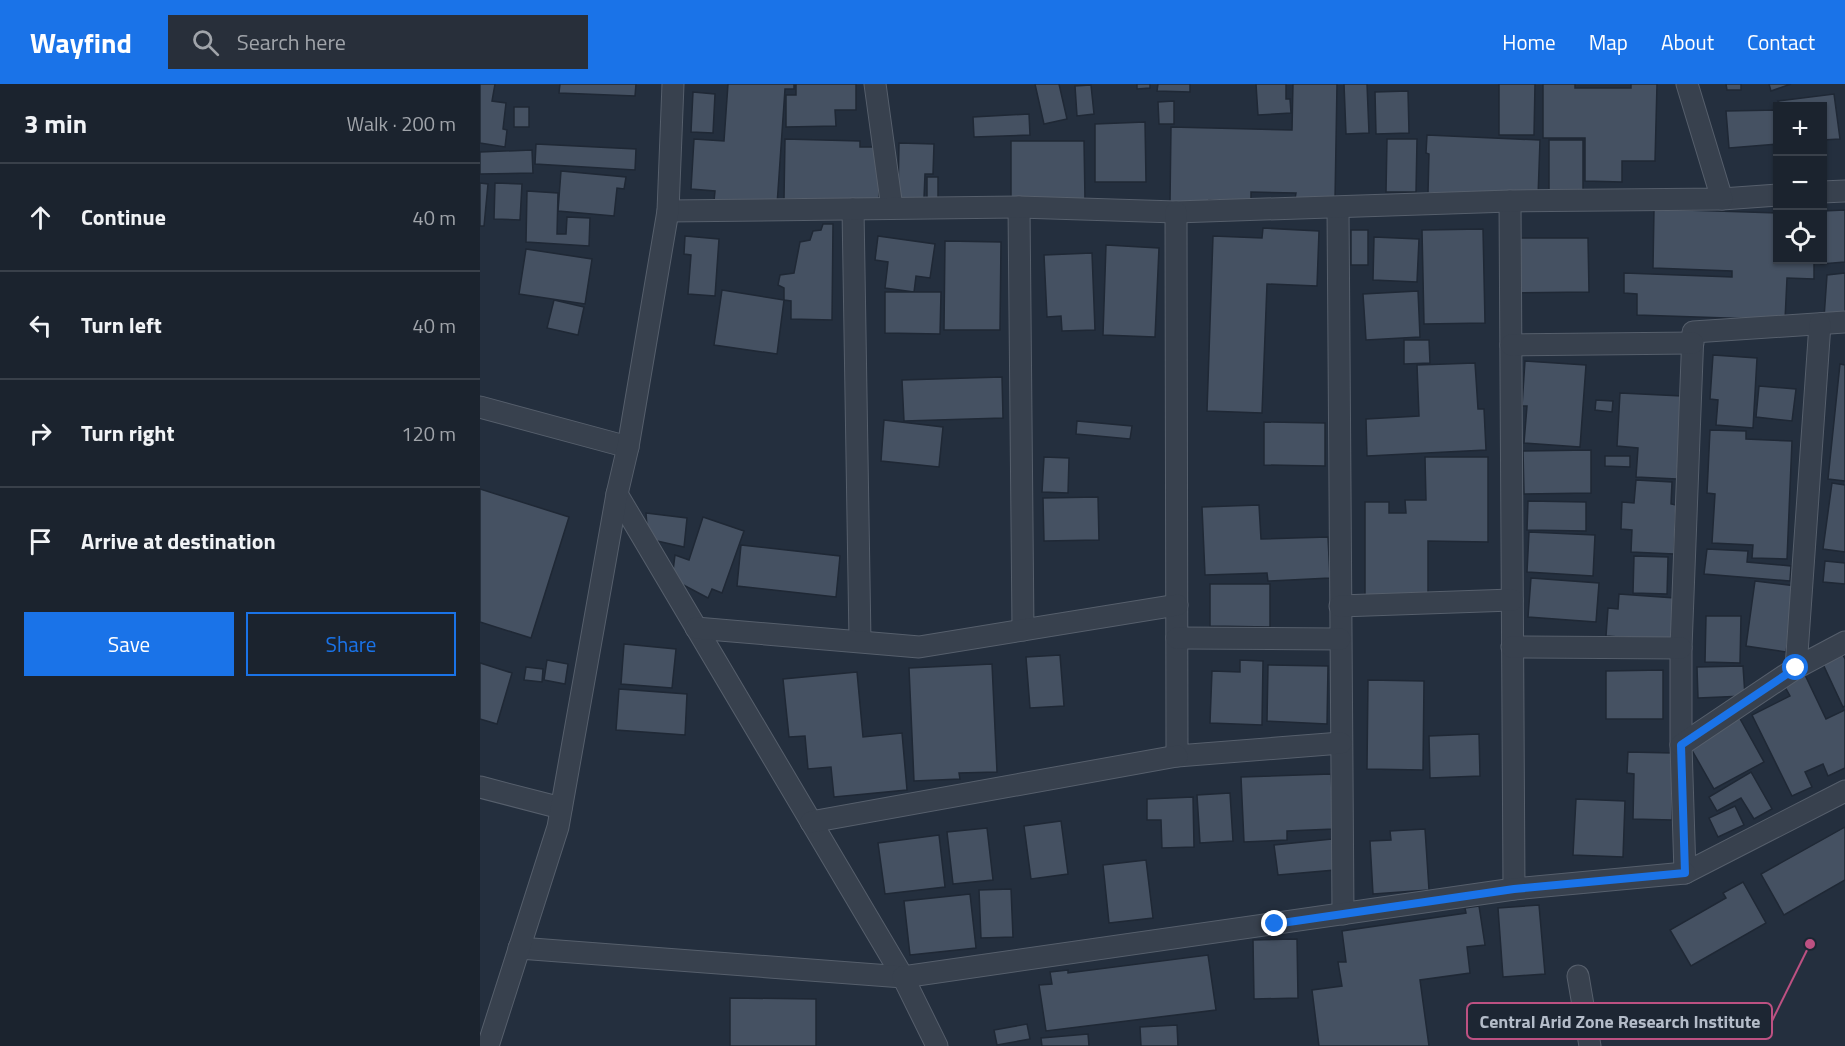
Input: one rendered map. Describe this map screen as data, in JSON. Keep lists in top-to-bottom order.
{
  "places": ["Central Arid Zone Research Institute"],
  "page": {
    "header": "Wayfind",
    "search": "Search here",
    "nav": [
      "Home",
      "Map",
      "About",
      "Contact"
    ],
    "heading": ["3 min", "Walk · 200 m"],
    "map_buttons": ["+", "−"],
    "list": [
      ["Continue", "40 m"],
      ["Turn left", "40 m"],
      ["Turn right", "120 m"],
      "Arrive at destination"
    ],
    "buttons": ["Save", "Share"]
  }
}
